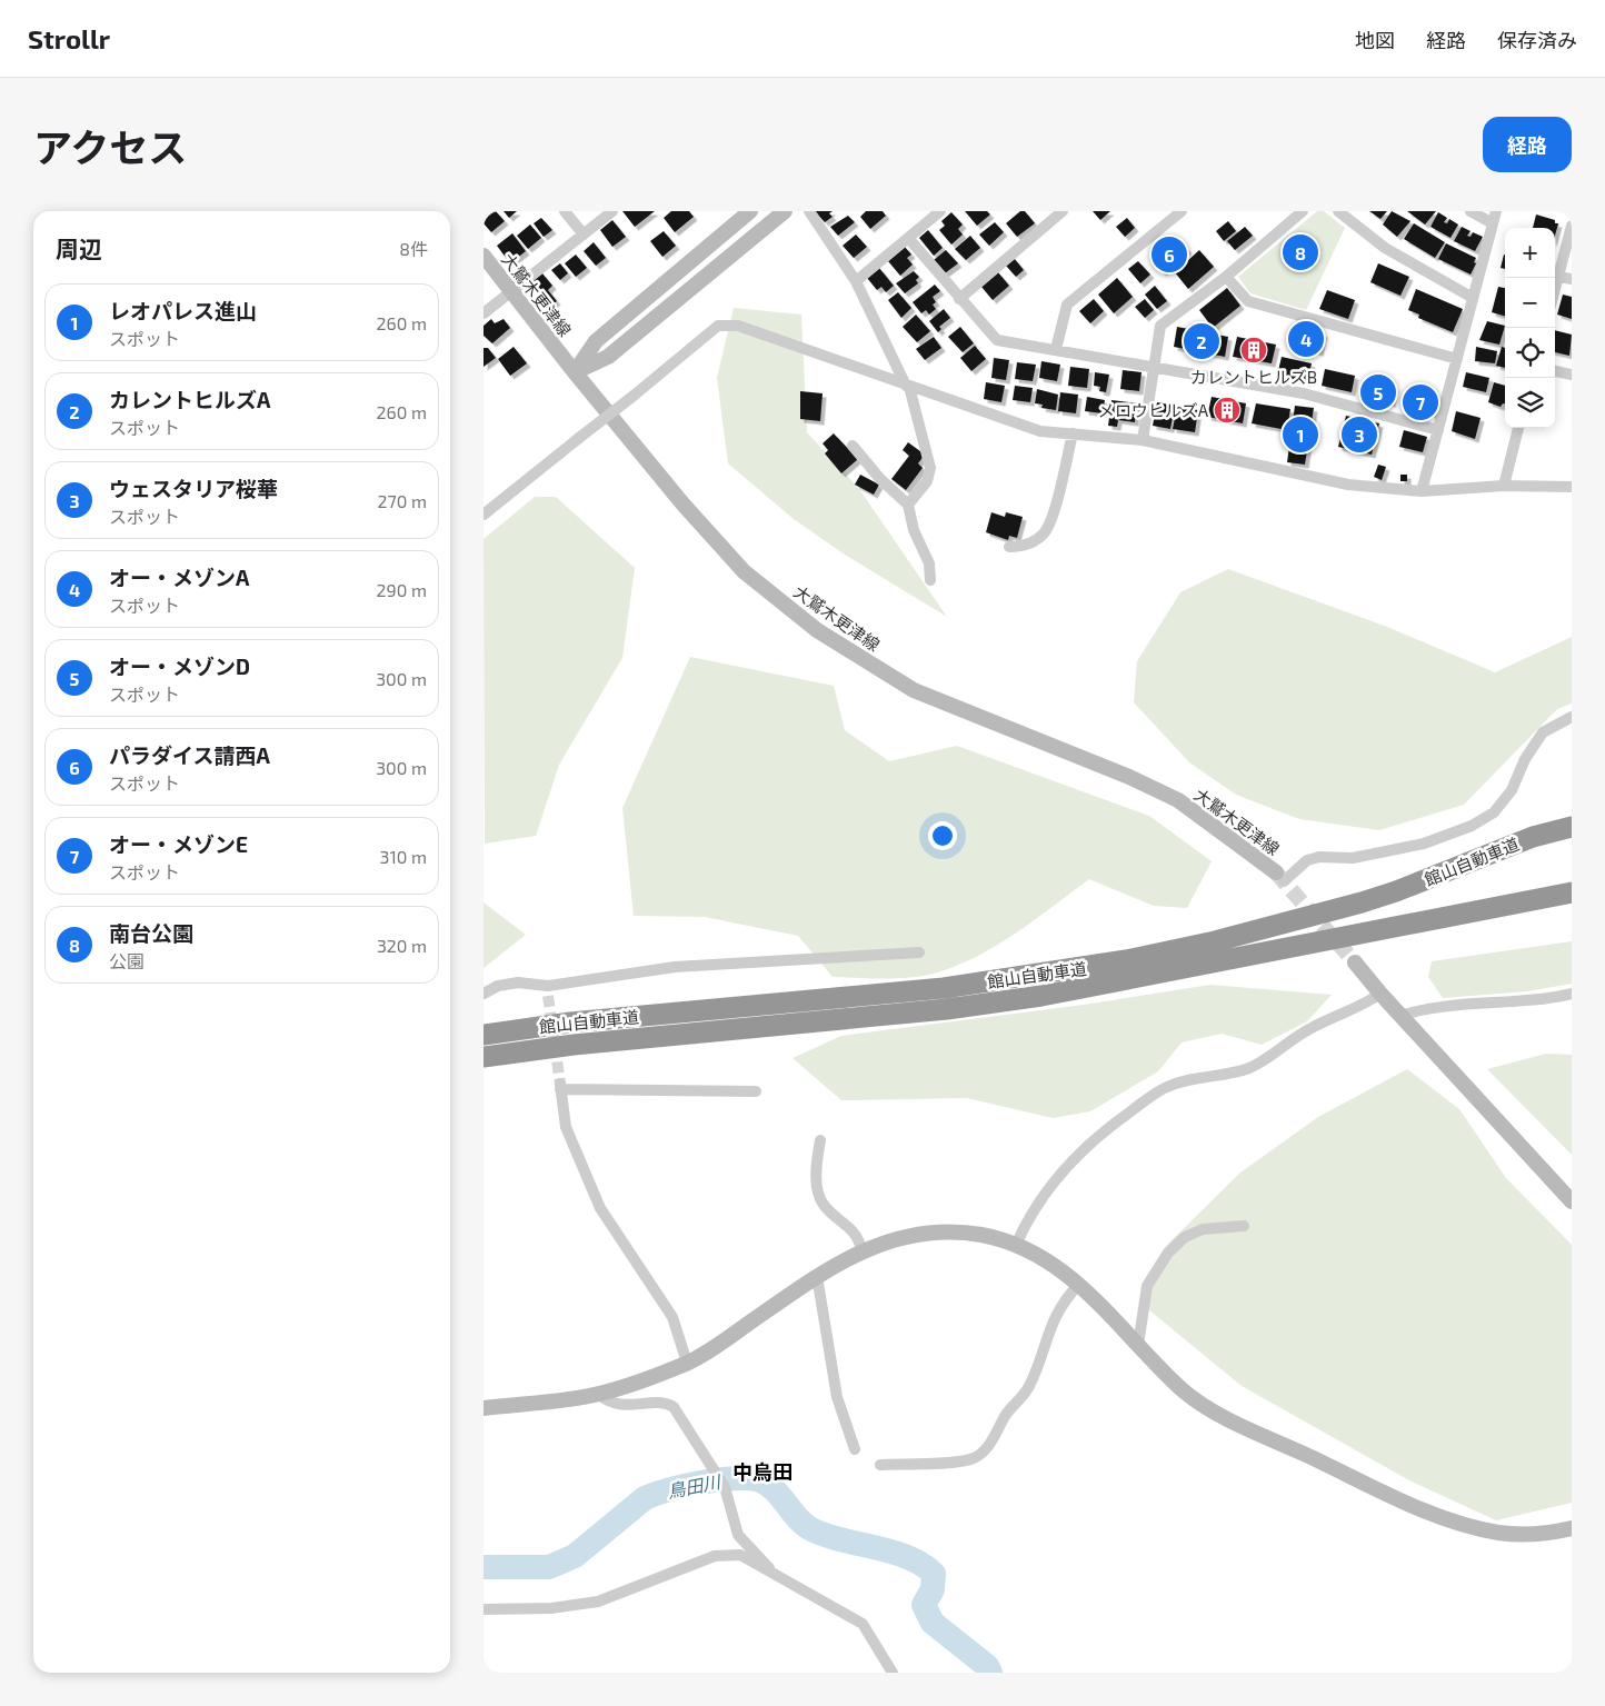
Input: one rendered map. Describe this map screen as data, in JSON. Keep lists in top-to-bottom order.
{
  "streets": {
    "highway": ["館山自動車道"],
    "street": ["大鷲木更津線"]
  },
  "districts": ["中烏田"],
  "water": ["鳥田川"],
  "places": {
    "building": ["カレントヒルズB", "メロウヒルズA"]
  },
  "page": {
    "header": "Strollr",
    "nav": ["地図", "経路", "保存済み"],
    "title": "アクセス",
    "buttons": "経路",
    "heading": ["周辺", "8件"],
    "map_buttons": ["+", "−"],
    "pins": [
      "8",
      "6",
      "4",
      "2",
      "5",
      "7",
      "1",
      "3"
    ],
    "list": [
      {
        "mark": "1",
        "name": "レオパレス進山",
        "note": "スポット",
        "value": "260 m"
      },
      {
        "mark": "2",
        "name": "カレントヒルズA",
        "note": "スポット",
        "value": "260 m"
      },
      {
        "mark": "3",
        "name": "ウェスタリア桜華",
        "note": "スポット",
        "value": "270 m"
      },
      {
        "mark": "4",
        "name": "オー・メゾンA",
        "note": "スポット",
        "value": "290 m"
      },
      {
        "mark": "5",
        "name": "オー・メゾンD",
        "note": "スポット",
        "value": "300 m"
      },
      {
        "mark": "6",
        "name": "パラダイス請西A",
        "note": "スポット",
        "value": "300 m"
      },
      {
        "mark": "7",
        "name": "オー・メゾンE",
        "note": "スポット",
        "value": "310 m"
      },
      {
        "mark": "8",
        "name": "南台公園",
        "note": "公園",
        "value": "320 m"
      }
    ]
  }
}
